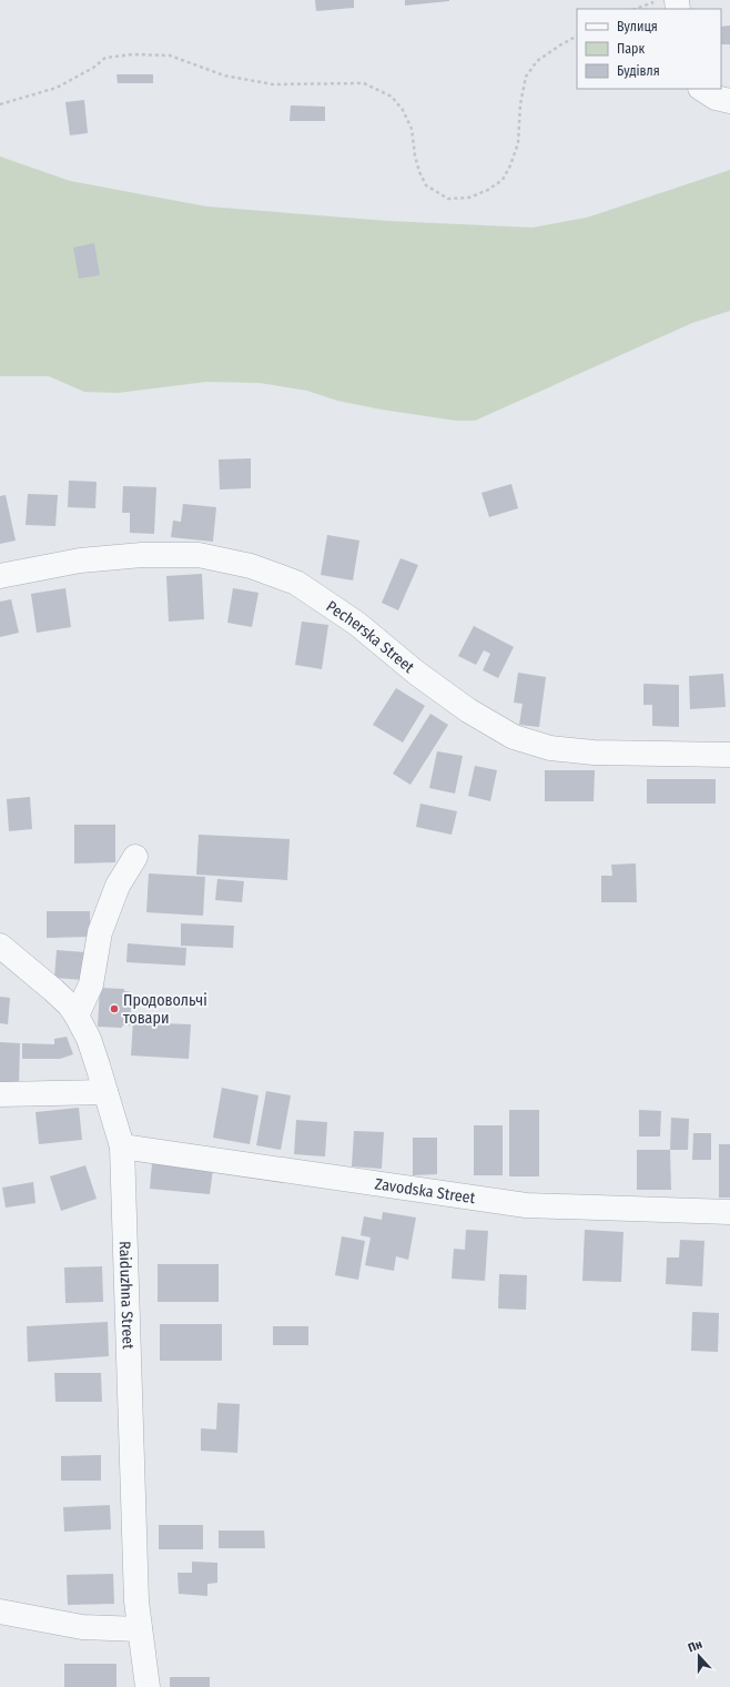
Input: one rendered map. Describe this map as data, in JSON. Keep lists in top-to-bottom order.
{
  "streets": {
    "street": ["Pecherska Street", "Zavodska Street", "Raiduzhna Street"]
  },
  "crossings": [
    ["Zavodska Street", "Raiduzhna Street"]
  ],
  "places": ["Продовольчі товари"],
  "legend": ["Вулиця", "Парк", "Будівля"],
  "north": "top"
}
